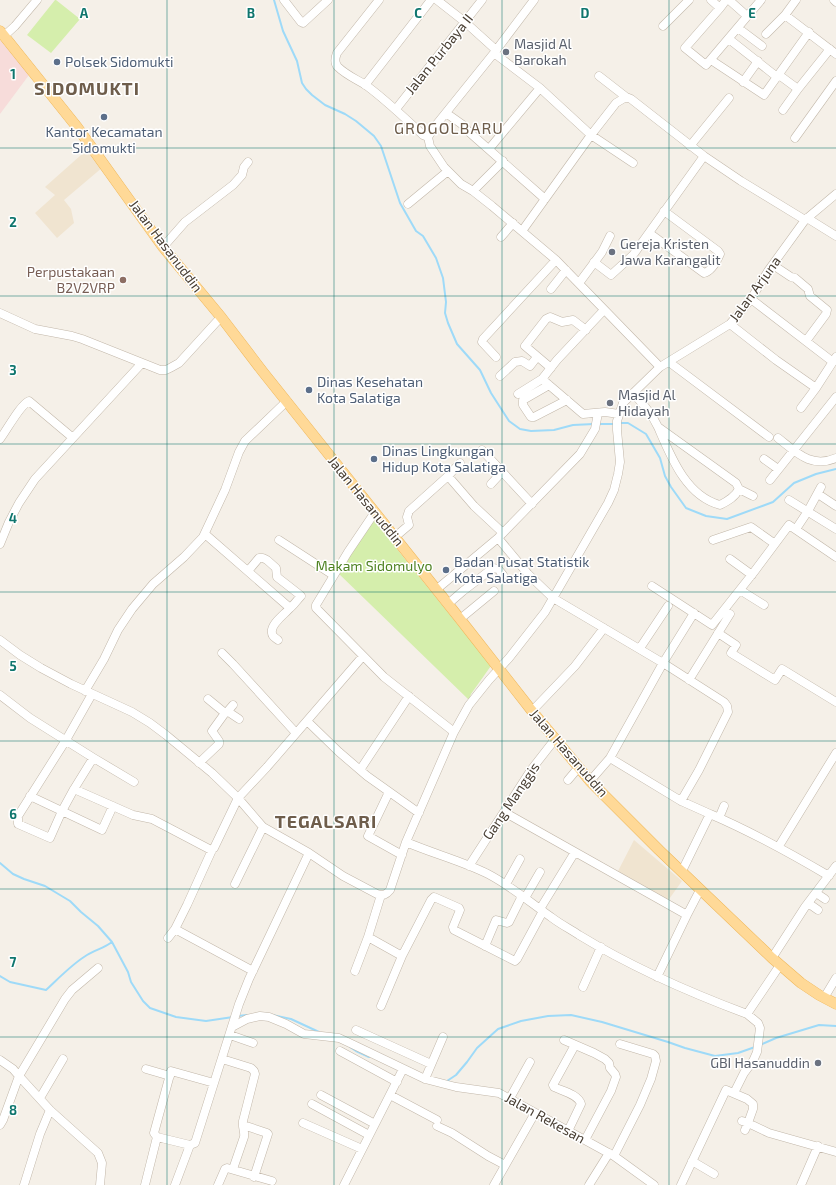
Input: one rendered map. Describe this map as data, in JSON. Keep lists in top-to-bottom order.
{
  "streets": {
    "main road": ["Jalan Hasanuddin"],
    "street": [
      "Jalan Purbaya II",
      "Jalan Arjuna",
      "Gang Manggis",
      "Jalan Rekesan"
    ]
  },
  "crossings": [
    ["Jalan Hasanuddin", "Gang Manggis"]
  ],
  "districts": ["SIDOMUKTI", "GROGOLBARU", "TEGALSARI"],
  "parks": ["Makam Sidomulyo"],
  "places": [
    "Masjid Al Barokah",
    "Polsek Sidomukti",
    "Kantor Kecamatan Sidomukti",
    "Gereja Kristen Jawa Karangalit",
    "Perpustakaan B2V2VRP",
    "Dinas Kesehatan Kota Salatiga",
    "Masjid Al Hidayah",
    "Dinas Lingkungan Hidup Kota Salatiga",
    "Badan Pusat Statistik Kota Salatiga",
    "GBI Hasanuddin"
  ],
  "grid": {
    "columns": [
      "A",
      "B",
      "C",
      "D",
      "E"
    ],
    "rows": [
      "1",
      "2",
      "3",
      "4",
      "5",
      "6",
      "7",
      "8"
    ]
  }
}
